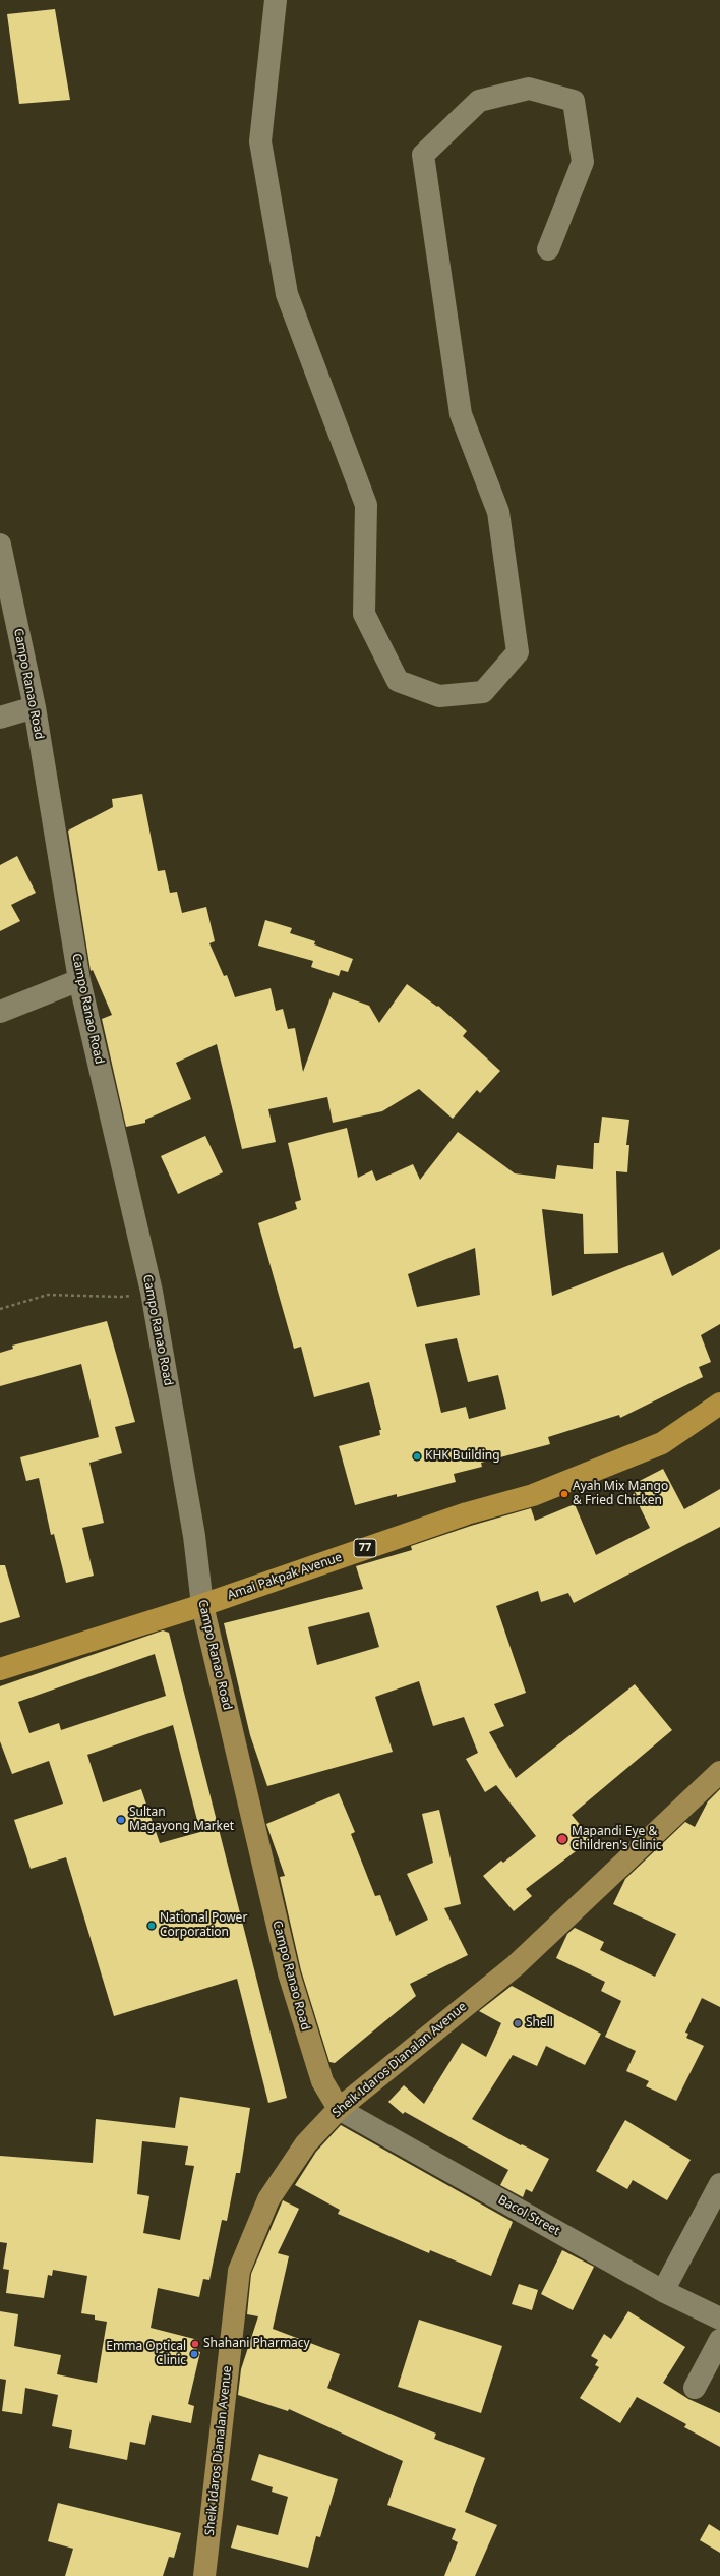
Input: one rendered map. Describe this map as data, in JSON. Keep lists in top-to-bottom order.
{
  "streets": {
    "highway": ["77", "Amai Pakpak Avenue"],
    "main road": ["Campo Ranao Road", "Sheik Idaros Dianalan Avenue"],
    "street": ["Bacol Street"]
  },
  "crossings": [
    ["Campo Ranao Road", "Amai Pakpak Avenue"],
    ["Campo Ranao Road", "Sheik Idaros Dianalan Avenue"],
    ["Campo Ranao Road", "Bacol Street"],
    ["Sheik Idaros Dianalan Avenue", "Bacol Street"]
  ],
  "places": [
    "KHK Building",
    "Ayah Mix Mango & Fried Chicken",
    "Sultan Magayong Market",
    "Mapandi Eye & Children's Clinic",
    "National Power Corporation",
    "Shell",
    "Shahani Pharmacy",
    "Emma Optical Clinic"
  ]
}
